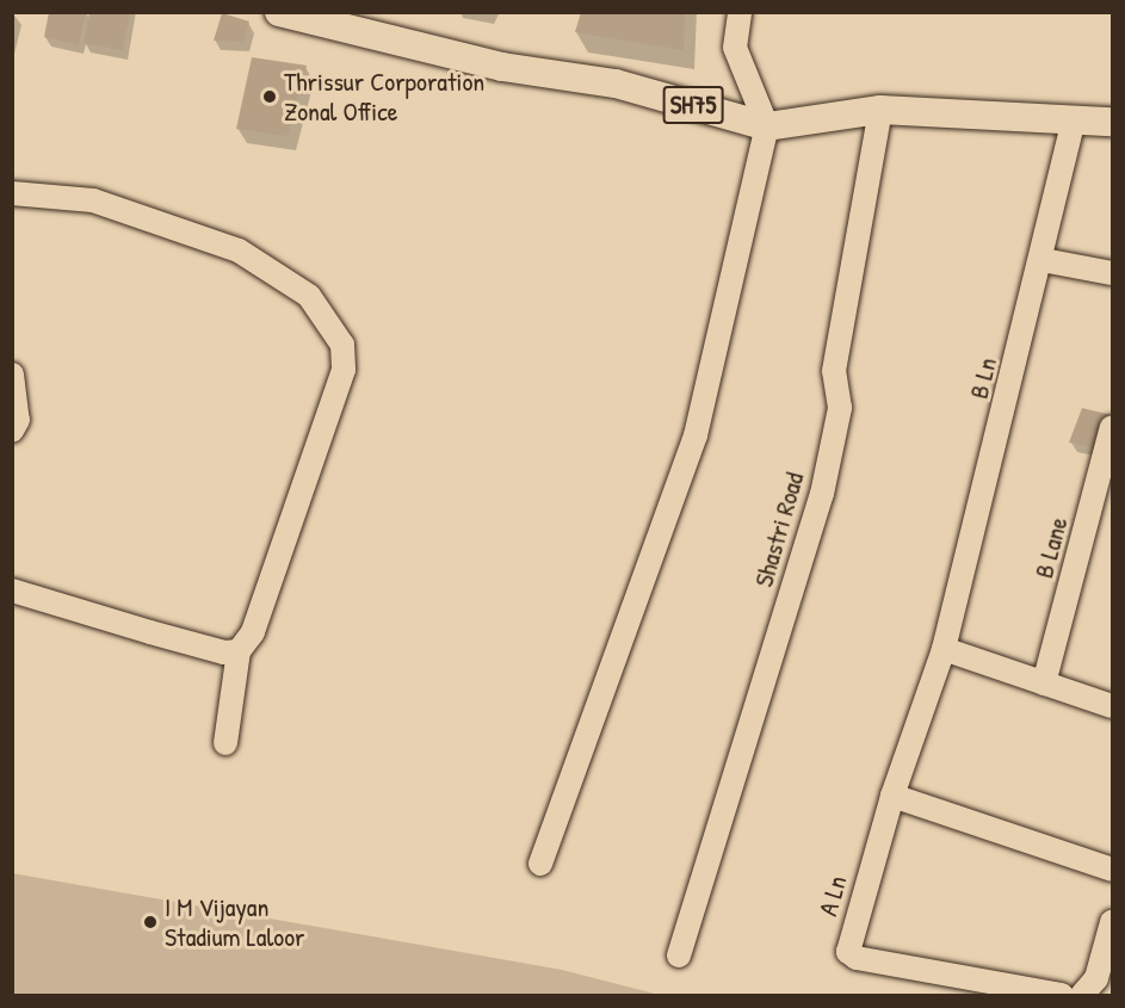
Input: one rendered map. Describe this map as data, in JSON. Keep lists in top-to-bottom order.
{
  "streets": {
    "main road": ["SH75"],
    "street": [
      "B Ln",
      "Shastri Road",
      "B Lane",
      "A Ln"
    ]
  },
  "crossings": [
    ["SH75", "B Ln"],
    ["SH75", "Shastri Road"],
    ["B Ln", "A Ln"]
  ],
  "places": ["Thrissur Corporation Zonal Office", "I M Vijayan Stadium Laloor"]
}
